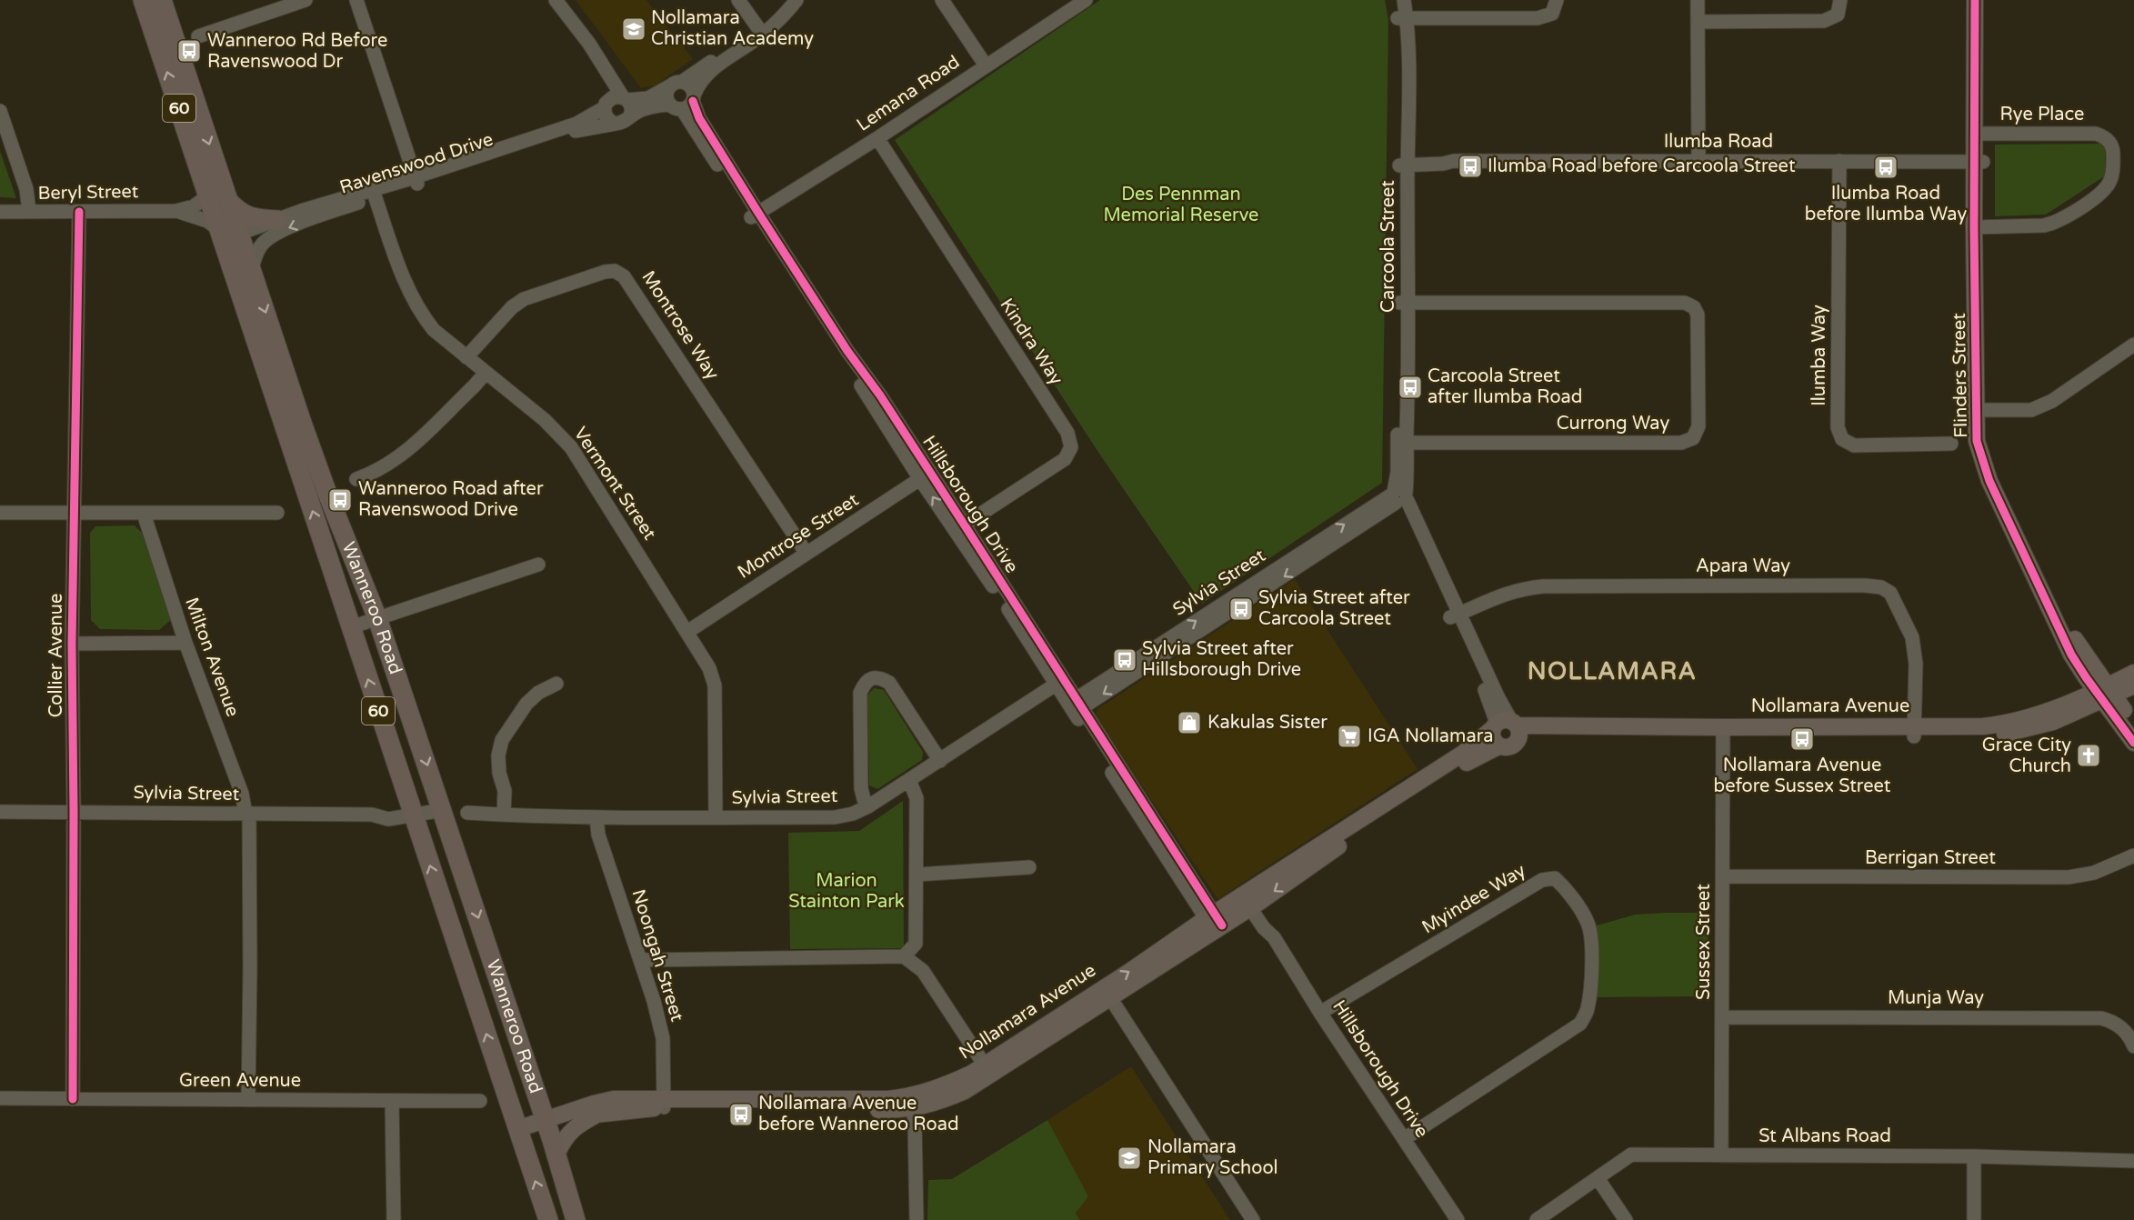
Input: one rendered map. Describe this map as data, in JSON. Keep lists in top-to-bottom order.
{
  "streets": {
    "highway": ["60", "Wanneroo Road"],
    "main road": ["Flinders Street", "Nollamara Avenue"],
    "street": [
      "Lemana Road",
      "Rye Place",
      "Ilumba Road",
      "Ravenswood Drive",
      "Beryl Street",
      "Carcoola Street",
      "Montrose Way",
      "Kindra Way",
      "Ilumba Way",
      "Currong Way",
      "Vermont Street",
      "Hillsborough Drive",
      "Montrose Street",
      "Apara Way",
      "Sylvia Street",
      "Collier Avenue",
      "Milton Avenue",
      "Berrigan Street",
      "Myindee Way",
      "Sussex Street",
      "Noongah Street",
      "Munja Way",
      "Green Avenue",
      "St Albans Road"
    ]
  },
  "crossings": [
    ["Lemana Road", "Kindra Way"],
    ["Lemana Road", "Hillsborough Drive"],
    ["Rye Place", "Flinders Street"],
    ["Ilumba Road", "Carcoola Street"],
    ["Ilumba Road", "Ilumba Way"],
    ["Ilumba Road", "Flinders Street"],
    ["Ravenswood Drive", "Vermont Street"],
    ["Ravenswood Drive", "Wanneroo Road"],
    ["Beryl Street", "Wanneroo Road"],
    ["Beryl Street", "Collier Avenue"],
    ["Carcoola Street", "Currong Way"],
    ["Carcoola Street", "Apara Way"],
    ["Carcoola Street", "Sylvia Street"],
    ["Carcoola Street", "Nollamara Avenue"],
    ["Montrose Way", "Vermont Street"],
    ["Montrose Way", "Montrose Street"],
    ["Kindra Way", "Hillsborough Drive"],
    ["Flinders Street", "Nollamara Avenue"],
    ["Vermont Street", "Montrose Street"],
    ["Vermont Street", "Sylvia Street"],
    ["Hillsborough Drive", "Montrose Street"],
    ["Hillsborough Drive", "Sylvia Street"],
    ["Hillsborough Drive", "Nollamara Avenue"],
    ["Hillsborough Drive", "Myindee Way"],
    ["Apara Way", "Nollamara Avenue"],
    ["Sylvia Street", "Wanneroo Road"],
    ["Sylvia Street", "Collier Avenue"],
    ["Sylvia Street", "Milton Avenue"],
    ["Sylvia Street", "Noongah Street"],
    ["Wanneroo Road", "Nollamara Avenue"],
    ["Collier Avenue", "Green Avenue"],
    ["Milton Avenue", "Green Avenue"],
    ["Nollamara Avenue", "Sussex Street"],
    ["Nollamara Avenue", "Noongah Street"],
    ["Berrigan Street", "Sussex Street"],
    ["Sussex Street", "Munja Way"],
    ["Sussex Street", "St Albans Road"]
  ],
  "districts": ["NOLLAMARA"],
  "parks": ["Des Pennman Memorial Reserve", "Marion Stainton Park"],
  "places": {
    "school or university": ["Nollamara Christian Academy", "Nollamara Primary School"],
    "bus stop": [
      "Wanneroo Rd Before Ravenswood Dr",
      "Ilumba Road before Carcoola Street",
      "Ilumba Road before Ilumba Way",
      "Carcoola Street after Ilumba Road",
      "Wanneroo Road after Ravenswood Drive",
      "Sylvia Street after Carcoola Street",
      "Sylvia Street after Hillsborough Drive",
      "Nollamara Avenue before Sussex Street",
      "Nollamara Avenue before Wanneroo Road"
    ],
    "shop": ["Kakulas Sister"],
    "supermarket": ["IGA Nollamara"],
    "church": ["Grace City Church"]
  }
}
